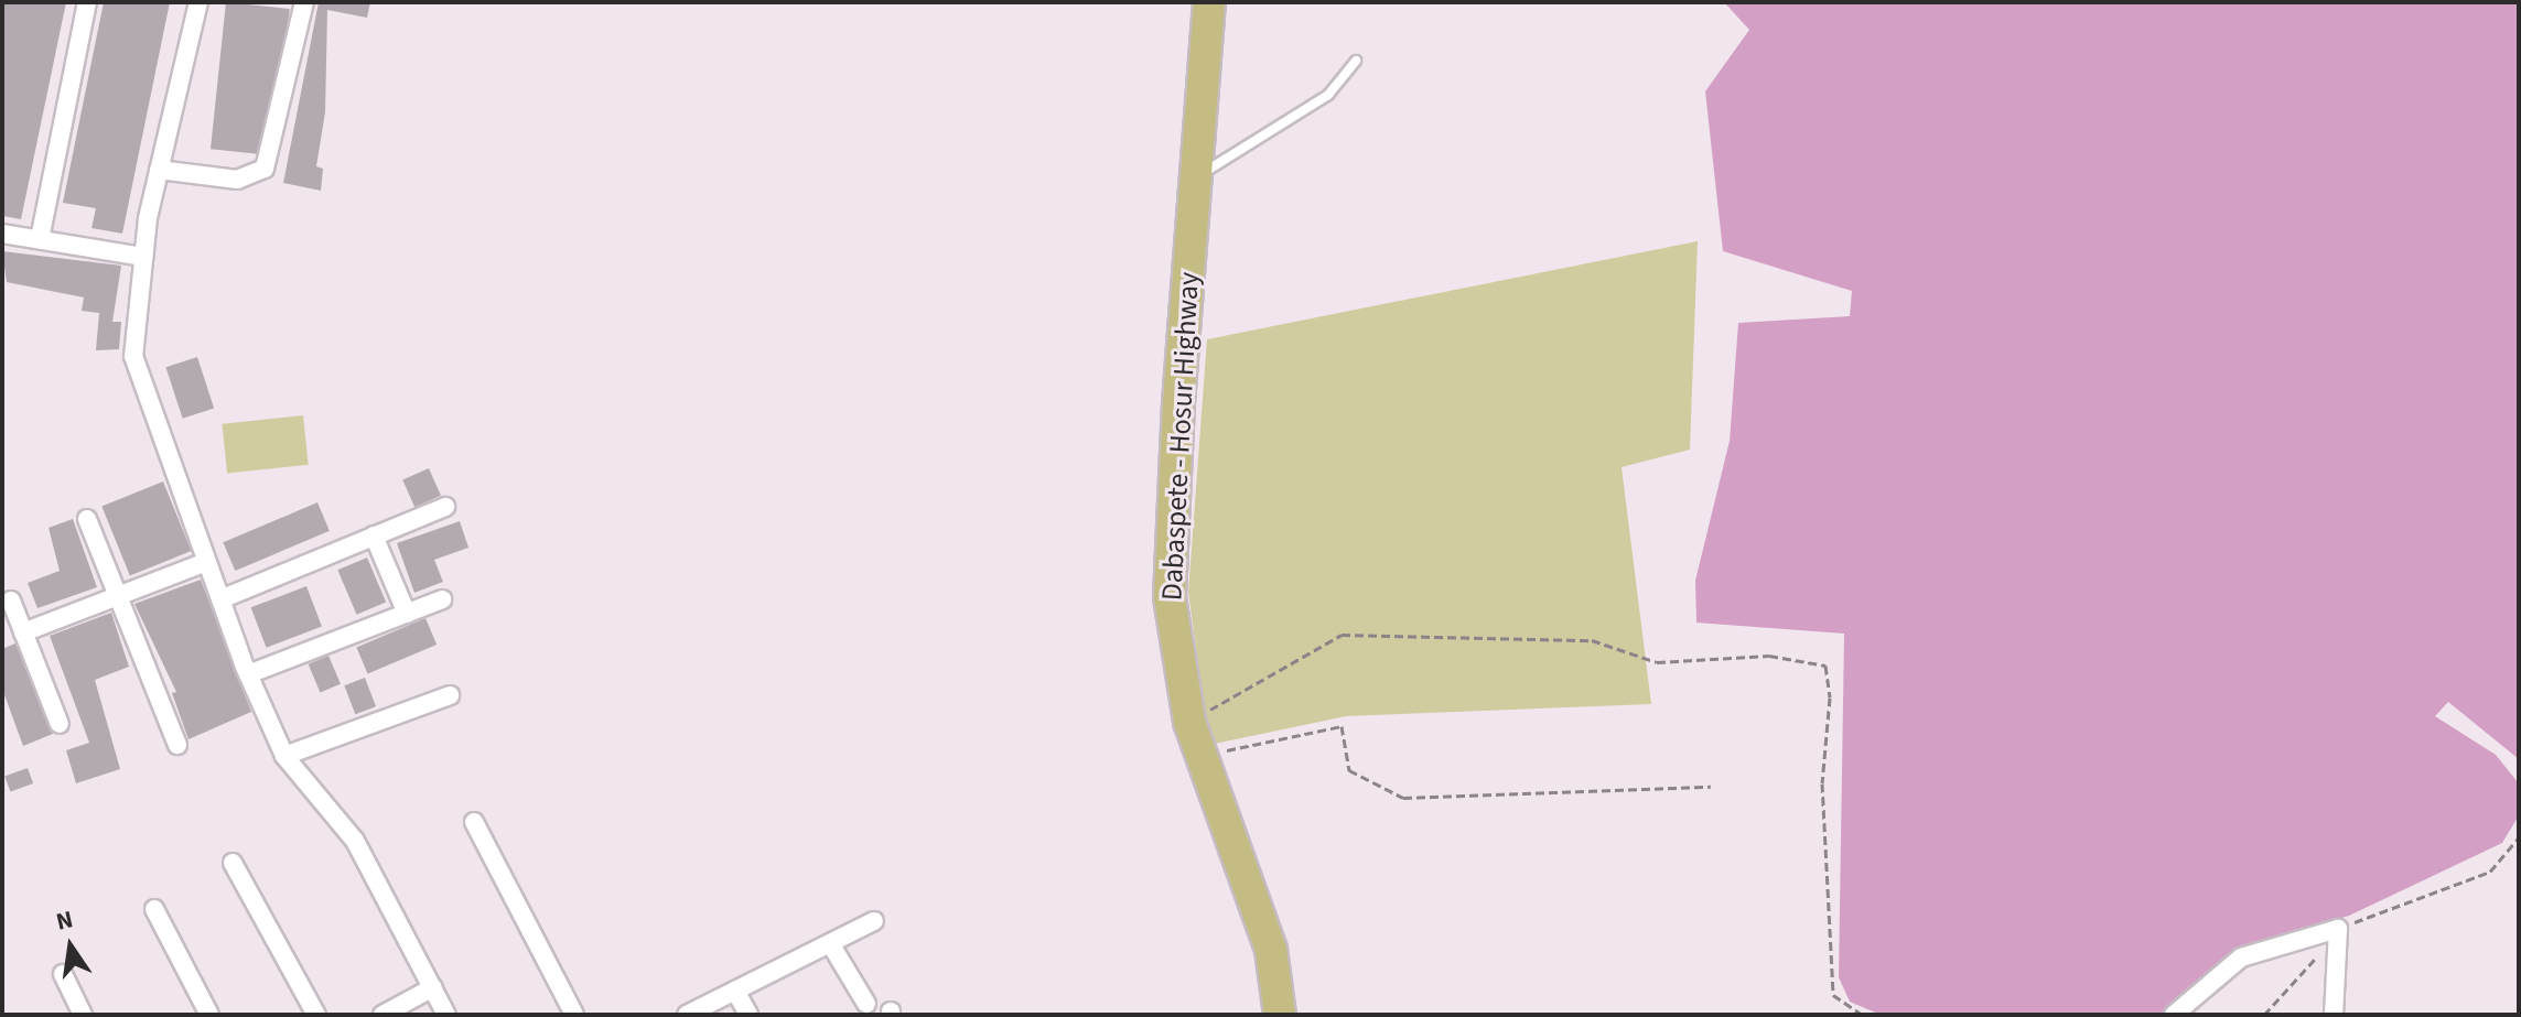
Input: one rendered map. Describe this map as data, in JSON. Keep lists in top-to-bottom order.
{
  "streets": {
    "highway": ["Dabaspete - Hosur Highway"]
  },
  "north": "top"
}
